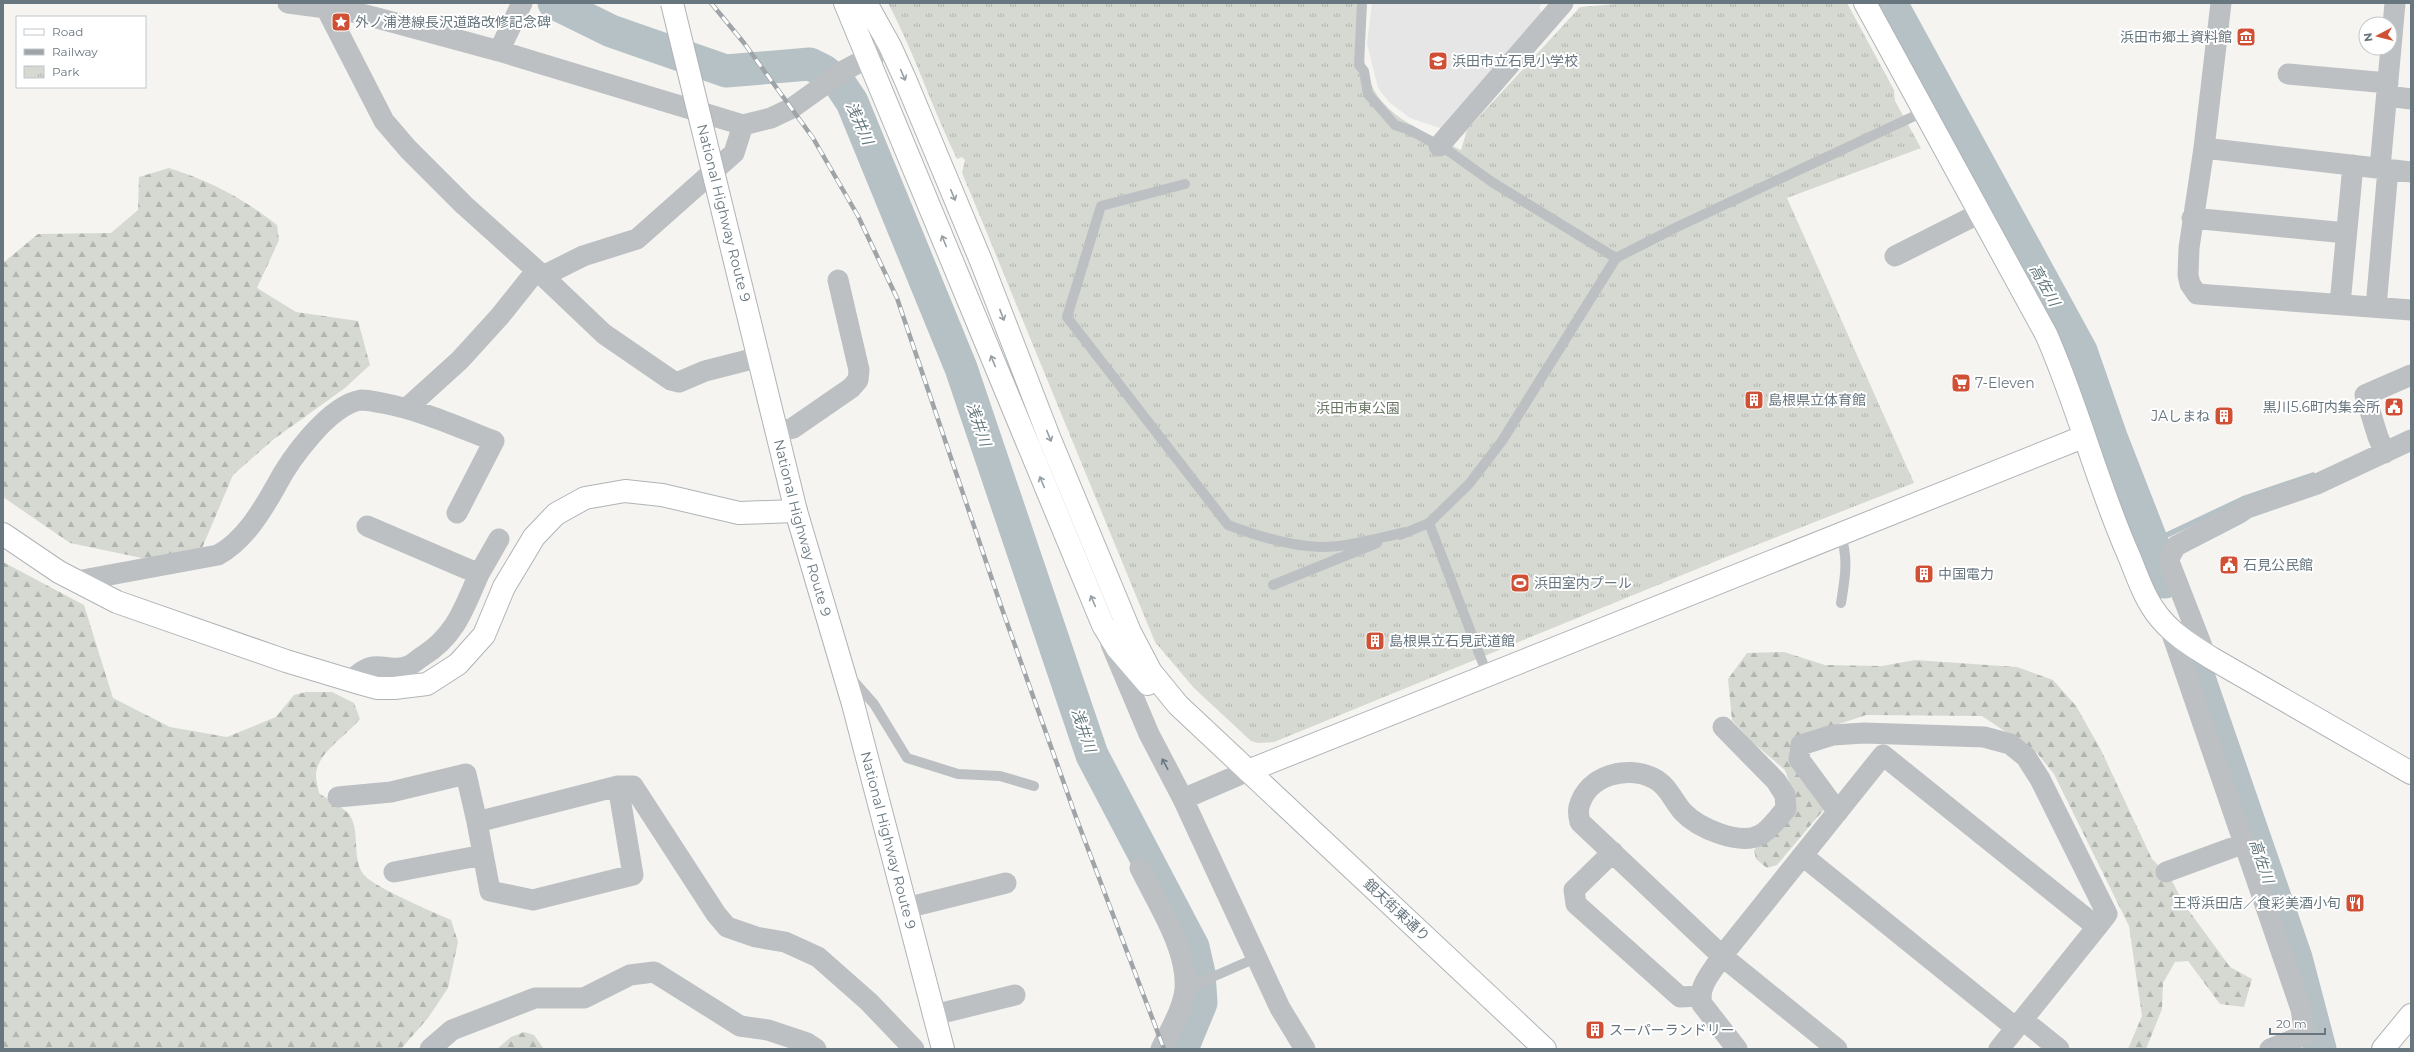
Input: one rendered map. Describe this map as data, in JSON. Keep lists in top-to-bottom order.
{
  "streets": {
    "main road": ["National Highway Route 9", "銀天街東通り"]
  },
  "water": ["浅井川", "高佐川"],
  "parks": ["浜田市東公園"],
  "places": {
    "place": ["外ノ浦港線長沢道路改修記念碑"],
    "museum": ["浜田市郷土資料館"],
    "school or university": ["浜田市立石見小学校"],
    "supermarket": ["7-Eleven"],
    "building": [
      "島根県立体育館",
      "JAしまね",
      "中国電力",
      "島根県立石見武道館",
      "スーパーランドリー"
    ],
    "public building": ["黒川5.6町内集会所", "石見公民館"],
    "sports": ["浜田室内プール"],
    "restaurant": ["王将浜田店／食彩美酒小旬"]
  },
  "legend": ["Road", "Railway", "Park"],
  "scale_bar": "20 m",
  "north": "left"
}
